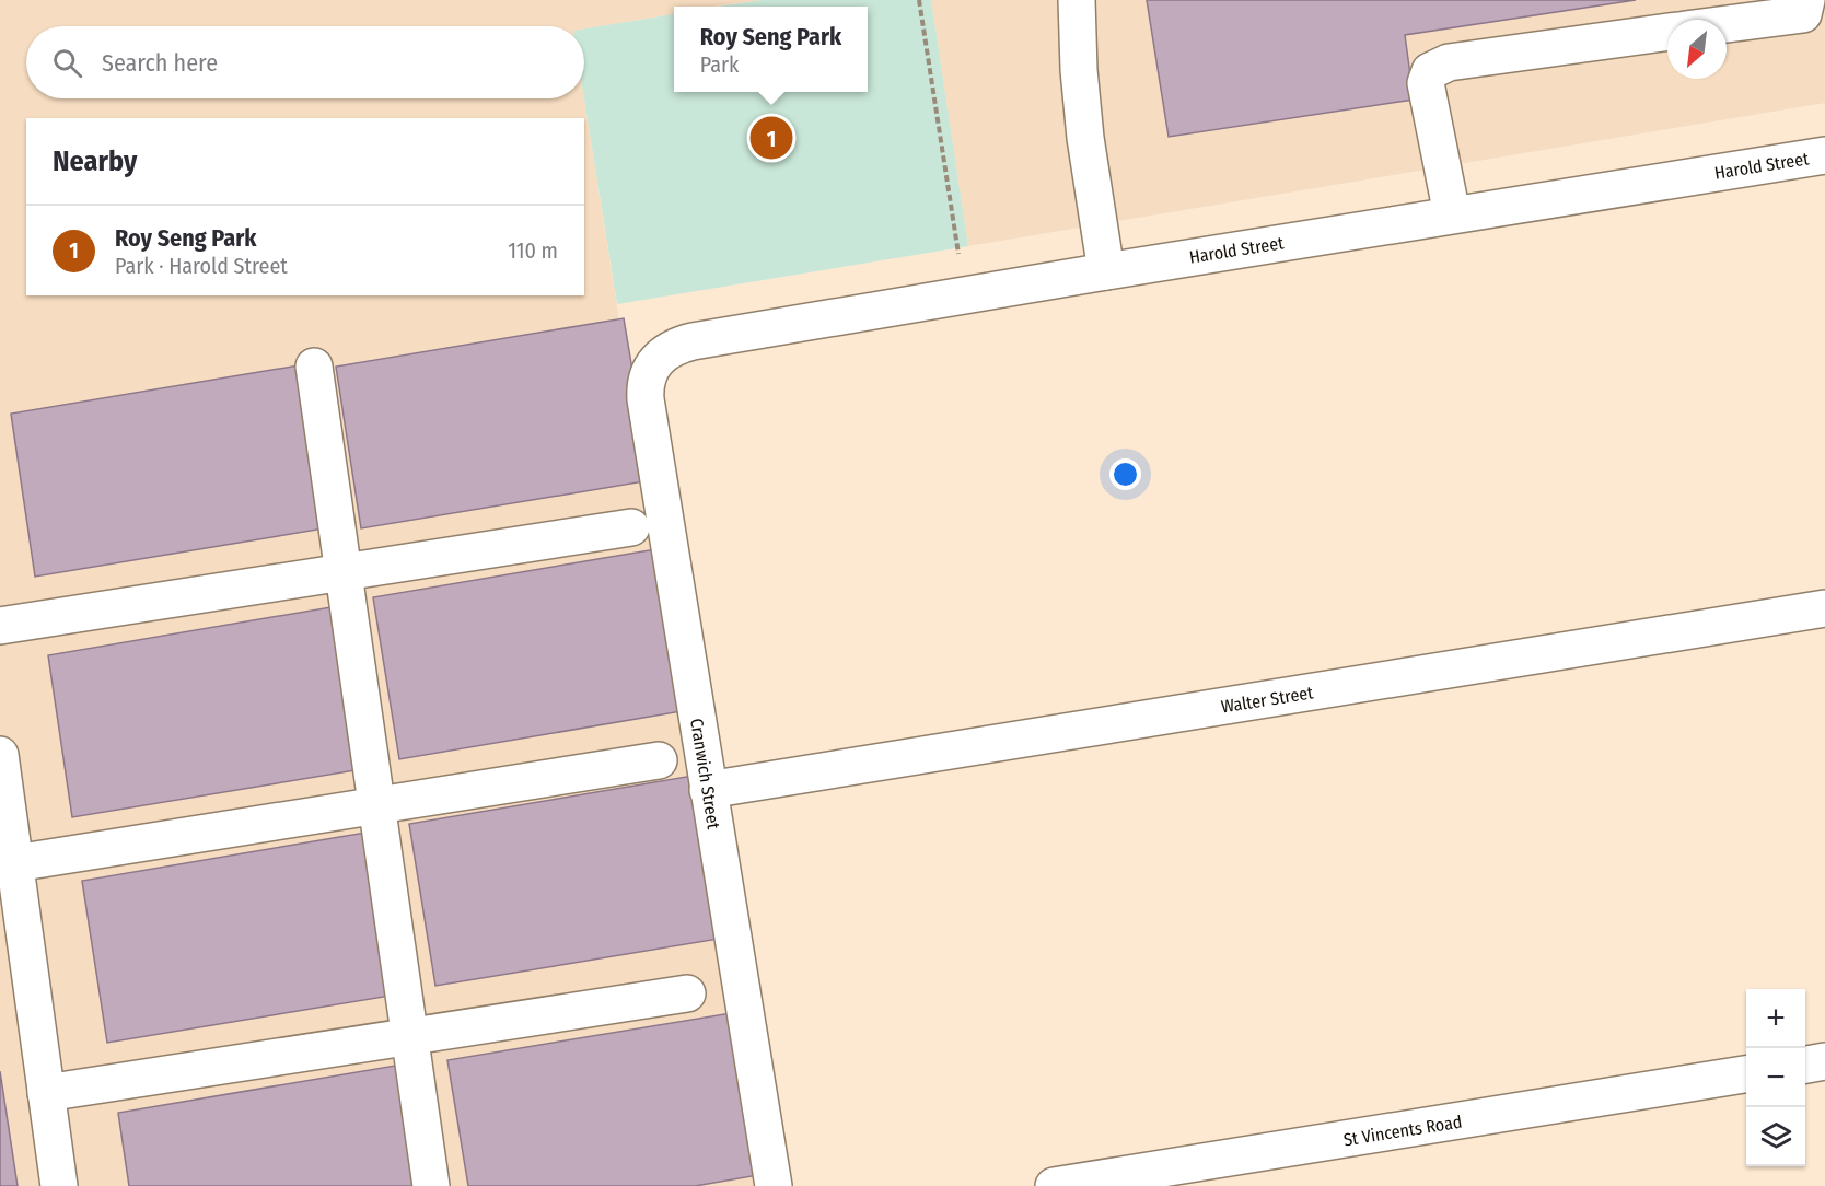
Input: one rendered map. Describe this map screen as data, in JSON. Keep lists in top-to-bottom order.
{
  "streets": {
    "street": [
      "Harold Street",
      "Walter Street",
      "Cranwich Street",
      "St Vincents Road"
    ]
  },
  "crossings": [
    ["Harold Street", "Cranwich Street"],
    ["Walter Street", "Cranwich Street"]
  ],
  "north": "bottom left",
  "page": {
    "popup": ["Roy Seng Park", "Park"],
    "search": "Search here",
    "pins": "1",
    "heading": "Nearby",
    "list": [
      {
        "mark": "1",
        "name": "Roy Seng Park",
        "note": "Park · Harold Street",
        "value": "110 m"
      }
    ],
    "map_buttons": ["+", "−"]
  }
}
